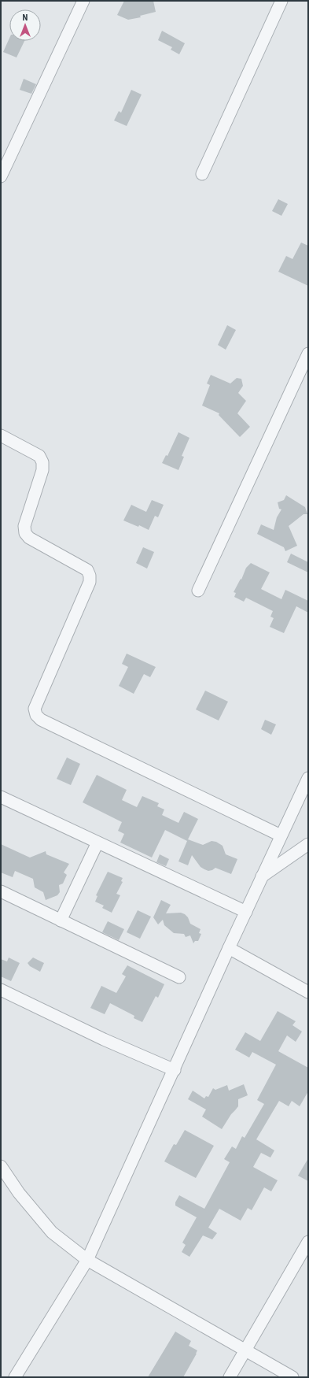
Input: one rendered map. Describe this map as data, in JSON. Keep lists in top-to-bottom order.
{
  "north": "top"
}
